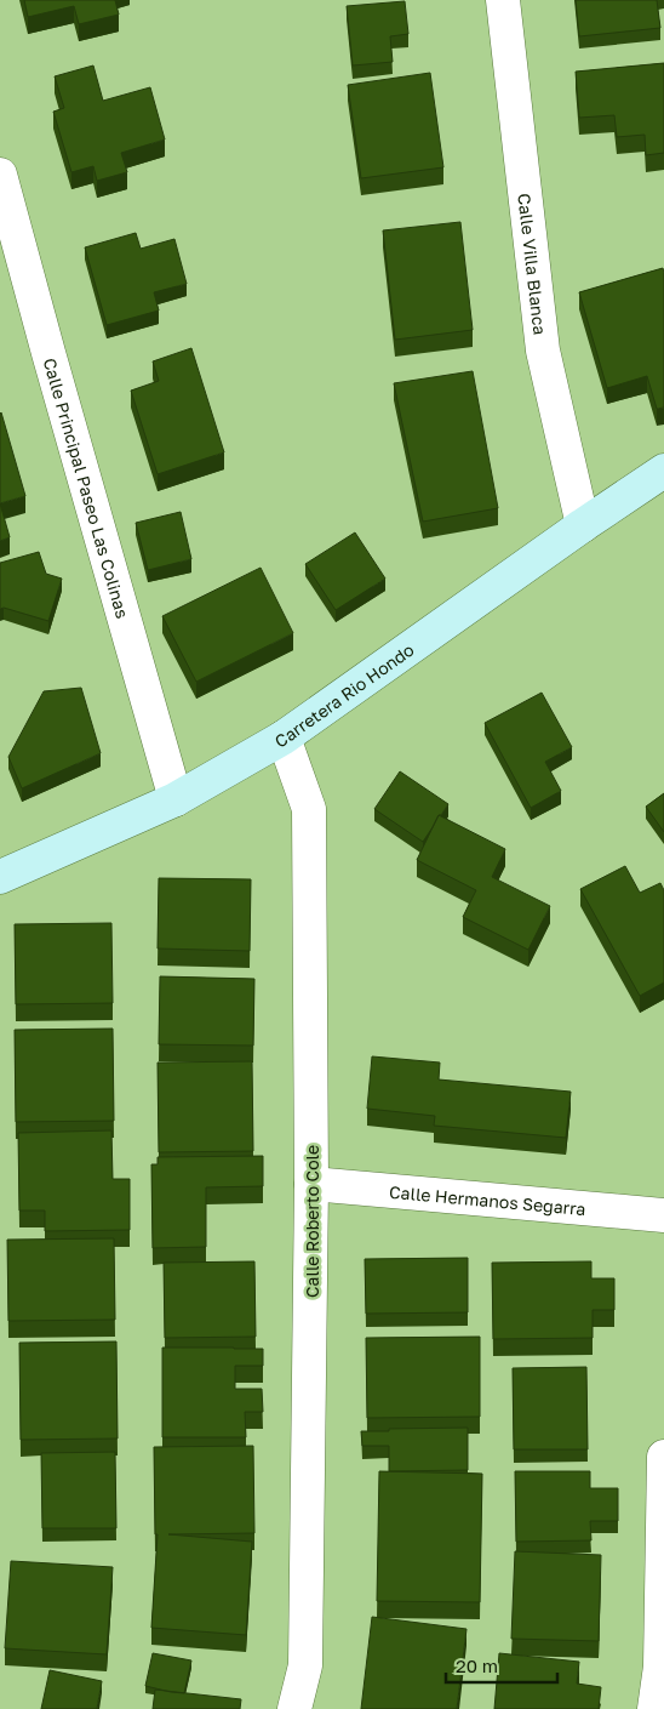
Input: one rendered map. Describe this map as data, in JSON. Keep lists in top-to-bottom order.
{
  "streets": {
    "street": [
      "Calle Villa Blanca",
      "Calle Principal Paseo Las Colinas",
      "Carretera Rio Hondo",
      "Calle Hermanos Segarra",
      "Calle Roberto Cole"
    ]
  },
  "crossings": [
    ["Calle Villa Blanca", "Carretera Rio Hondo"],
    ["Calle Principal Paseo Las Colinas", "Carretera Rio Hondo"],
    ["Carretera Rio Hondo", "Calle Roberto Cole"],
    ["Calle Hermanos Segarra", "Calle Roberto Cole"]
  ],
  "scale_bar": "20 m"
}
